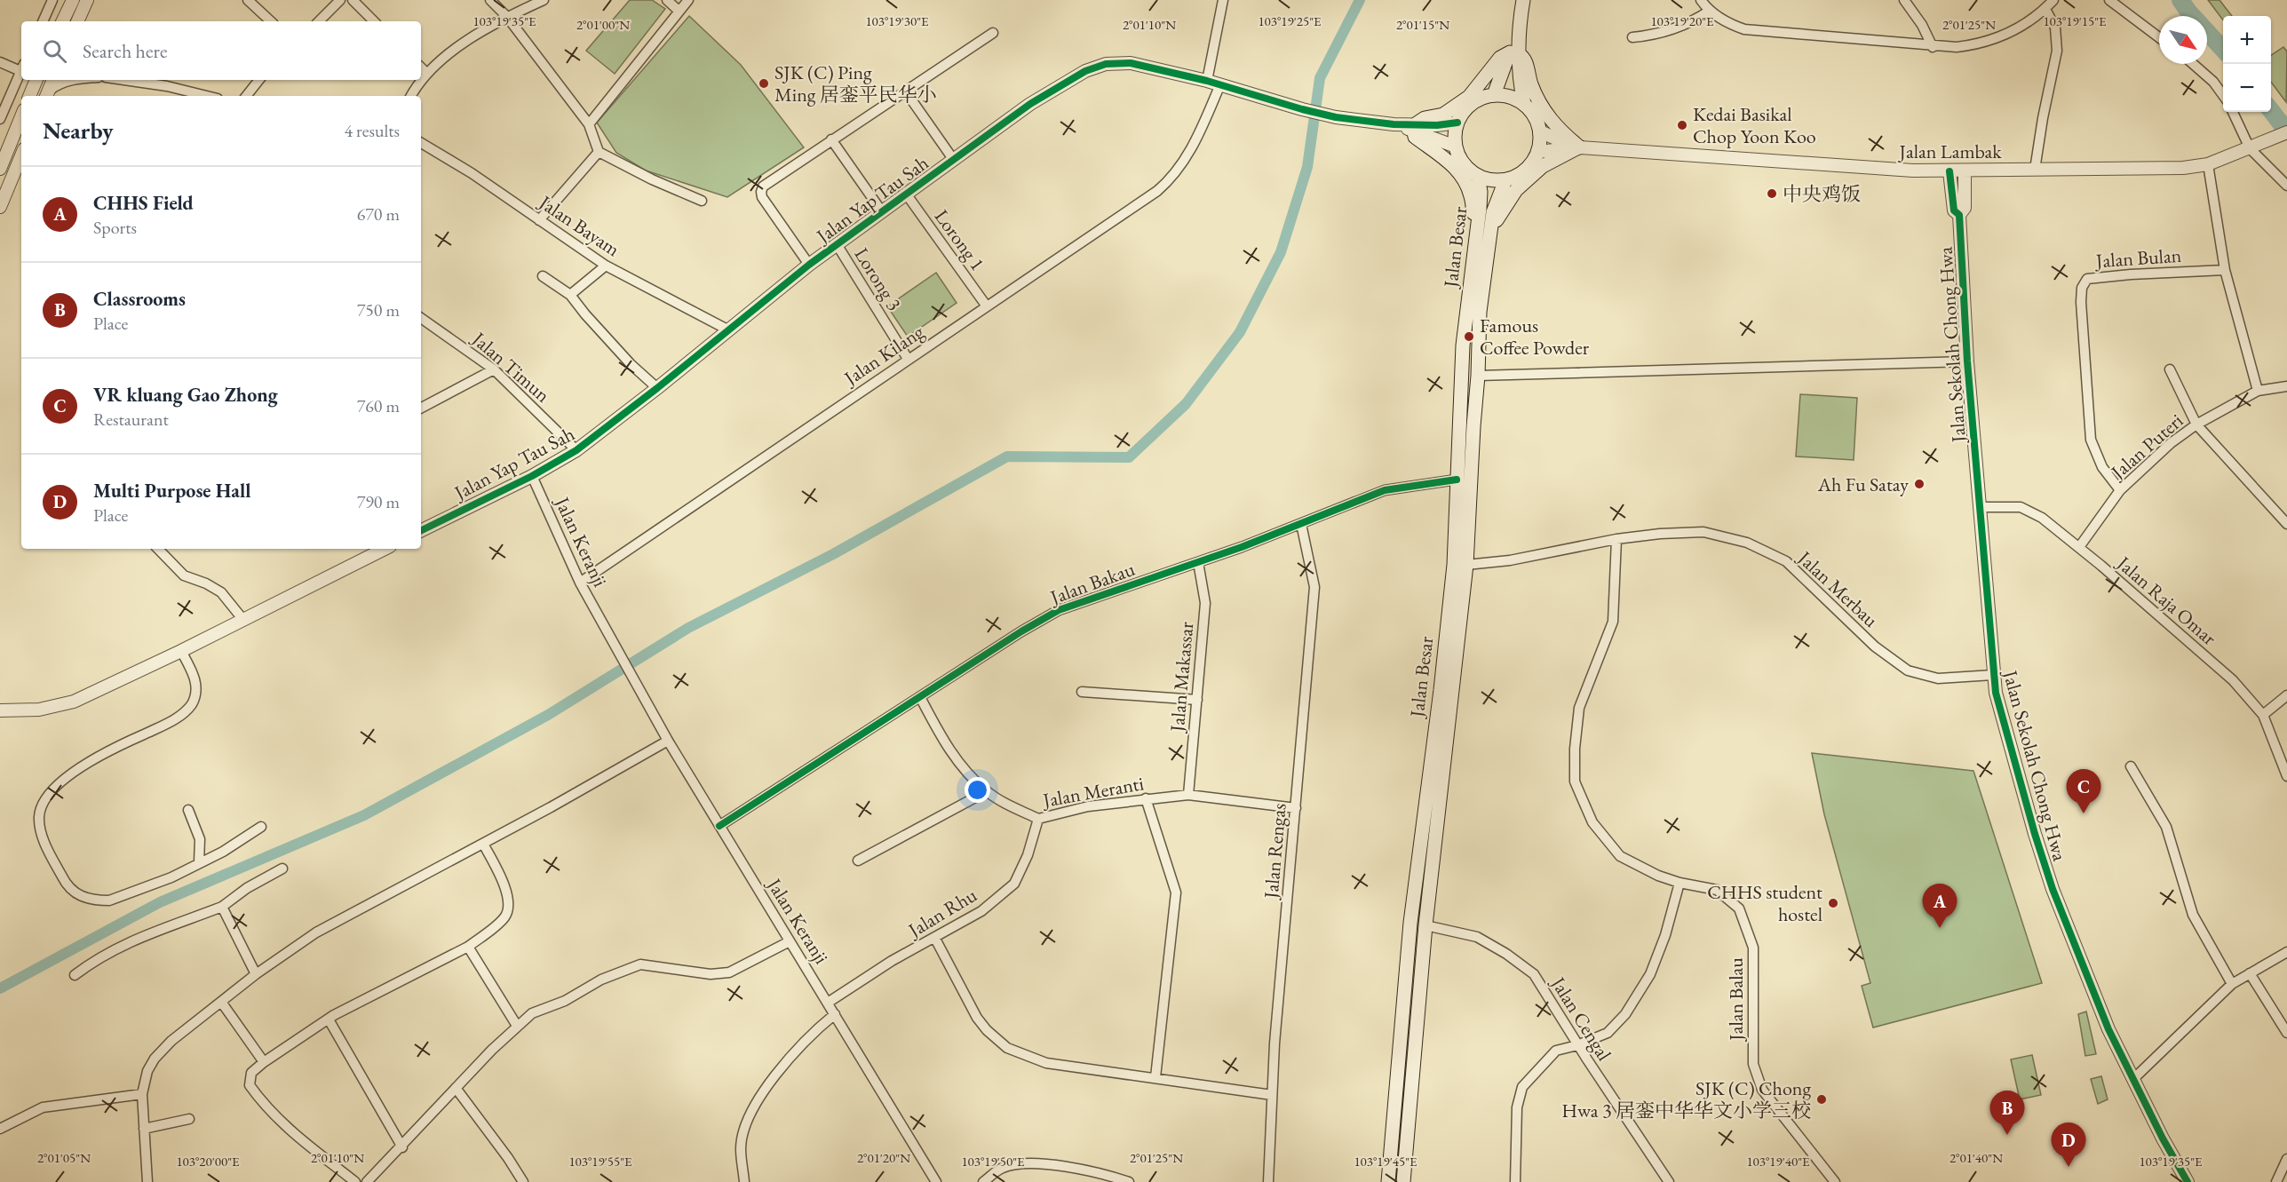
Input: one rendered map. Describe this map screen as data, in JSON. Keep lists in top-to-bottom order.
{
  "streets": {
    "main road": ["Jalan Besar"],
    "street": [
      "Jalan Lambak",
      "Jalan Yap Tau Sah",
      "Jalan Bayam",
      "Lorong 1",
      "Jalan Bulan",
      "Lorong 3",
      "Jalan Sekolah Chong Hwa",
      "Jalan Kilang",
      "Jalan Timun",
      "Jalan Puteri",
      "Jalan Keranji",
      "Jalan Bakau",
      "Jalan Merbau",
      "Jalan Raja Omar",
      "Jalan Makassar",
      "Jalan Meranti",
      "Jalan Rengas",
      "Jalan Rhu",
      "Jalan Balau",
      "Jalan Cengal"
    ]
  },
  "crossings": [
    ["Jalan Lambak", "Jalan Sekolah Chong Hwa"],
    ["Jalan Yap Tau Sah", "Jalan Bayam"],
    ["Jalan Yap Tau Sah", "Lorong 1"],
    ["Jalan Yap Tau Sah", "Jalan Besar"],
    ["Jalan Yap Tau Sah", "Lorong 3"],
    ["Jalan Yap Tau Sah", "Jalan Kilang"],
    ["Jalan Yap Tau Sah", "Jalan Timun"],
    ["Jalan Yap Tau Sah", "Jalan Keranji"],
    ["Lorong 1", "Jalan Kilang"],
    ["Jalan Besar", "Jalan Bakau"],
    ["Jalan Besar", "Jalan Merbau"],
    ["Jalan Besar", "Jalan Cengal"],
    ["Jalan Bulan", "Jalan Puteri"],
    ["Lorong 3", "Jalan Kilang"],
    ["Jalan Sekolah Chong Hwa", "Jalan Merbau"],
    ["Jalan Sekolah Chong Hwa", "Jalan Raja Omar"],
    ["Jalan Kilang", "Jalan Keranji"],
    ["Jalan Puteri", "Jalan Raja Omar"],
    ["Jalan Keranji", "Jalan Bakau"],
    ["Jalan Keranji", "Jalan Rhu"],
    ["Jalan Bakau", "Jalan Makassar"],
    ["Jalan Bakau", "Jalan Meranti"],
    ["Jalan Bakau", "Jalan Rengas"],
    ["Jalan Merbau", "Jalan Balau"],
    ["Jalan Makassar", "Jalan Meranti"],
    ["Jalan Meranti", "Jalan Rengas"],
    ["Jalan Meranti", "Jalan Rhu"]
  ],
  "places": [
    "SJK (C) Ping Ming 居銮平民华小",
    "Kedai Basikal Chop Yoon Koo",
    "中央鸡饭",
    "Famous Coffee Powder",
    "Ah Fu Satay",
    "CHHS student hostel",
    "SJK (C) Chong Hwa 3 居銮中华华文小学三校"
  ],
  "north": "bottom right",
  "page": {
    "map_buttons": ["+", "−"],
    "search": "Search here",
    "heading": ["Nearby", "4 results"],
    "list": [
      {
        "mark": "A",
        "name": "CHHS Field",
        "note": "Sports",
        "value": "670 m"
      },
      {
        "mark": "B",
        "name": "Classrooms",
        "note": "Place",
        "value": "750 m"
      },
      {
        "mark": "C",
        "name": "VR kluang Gao Zhong",
        "note": "Restaurant",
        "value": "760 m"
      },
      {
        "mark": "D",
        "name": "Multi Purpose Hall",
        "note": "Place",
        "value": "790 m"
      }
    ],
    "pins": [
      "C",
      "A",
      "B",
      "D"
    ]
  },
  "coordinates": [
    "103°19'35\"E",
    "103°19'30\"E",
    "103°19'25\"E",
    "103°19'20\"E",
    "103°19'15\"E",
    "2°01'00\"N",
    "2°01'10\"N",
    "2°01'15\"N",
    "2°01'25\"N",
    "2°01'05\"N",
    "2°01'20\"N",
    "2°01'40\"N",
    "103°20'00\"E",
    "103°19'55\"E",
    "103°19'50\"E",
    "103°19'45\"E",
    "103°19'40\"E"
  ]
}
